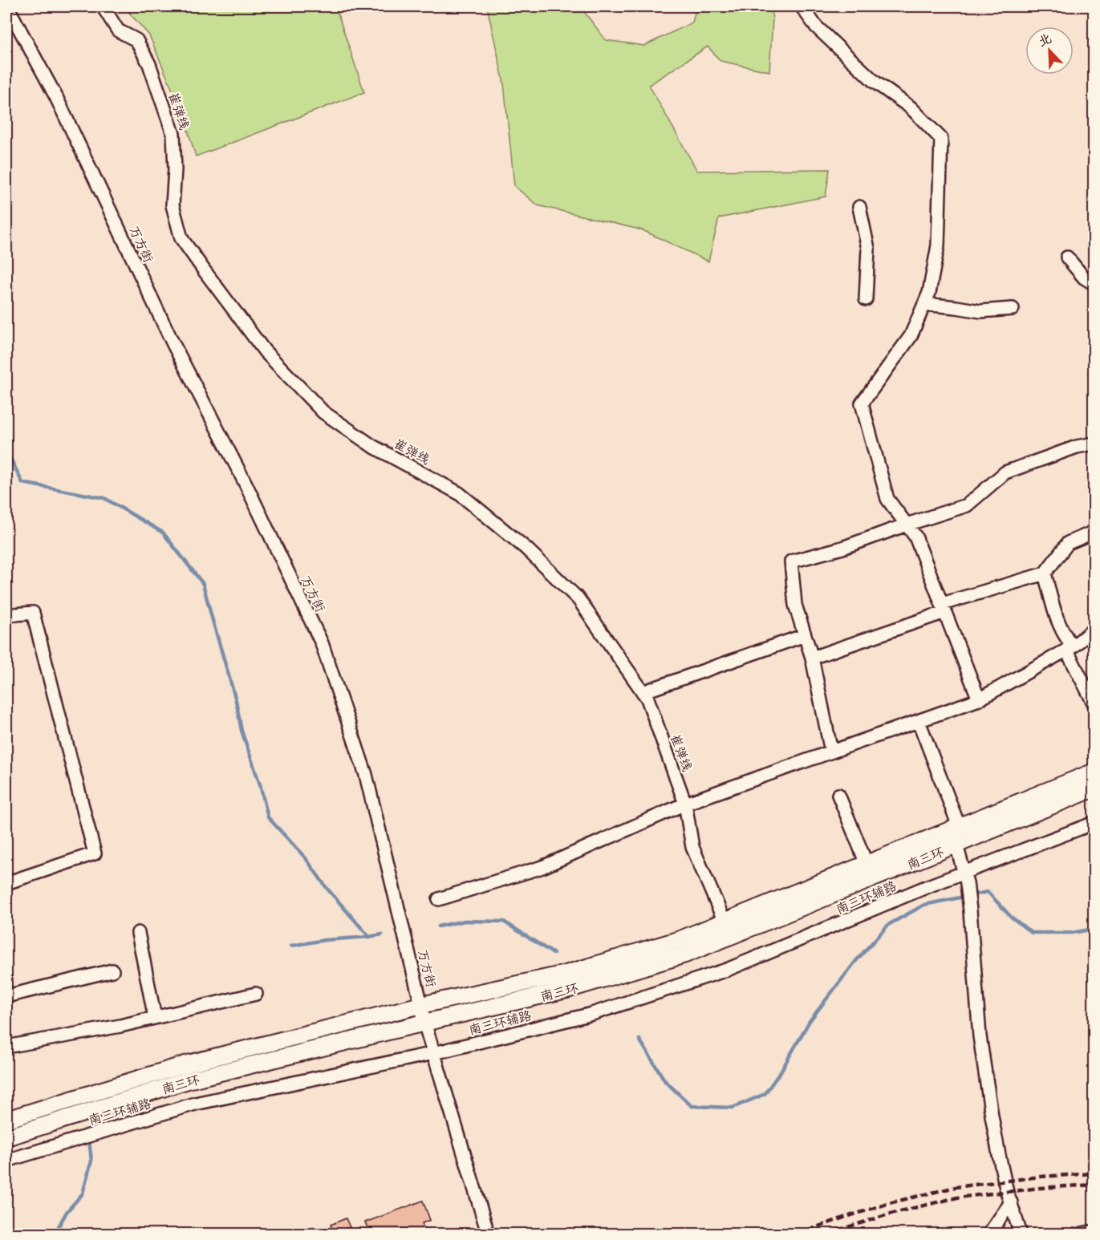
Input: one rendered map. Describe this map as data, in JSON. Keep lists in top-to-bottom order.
{
  "streets": {
    "main road": ["南三环"],
    "street": ["崔弹线", "万方街", "南三环辅路"]
  },
  "crossings": [
    ["崔弹线", "南三环"],
    ["万方街", "南三环"],
    ["万方街", "南三环辅路"]
  ],
  "north": "top left"
}
